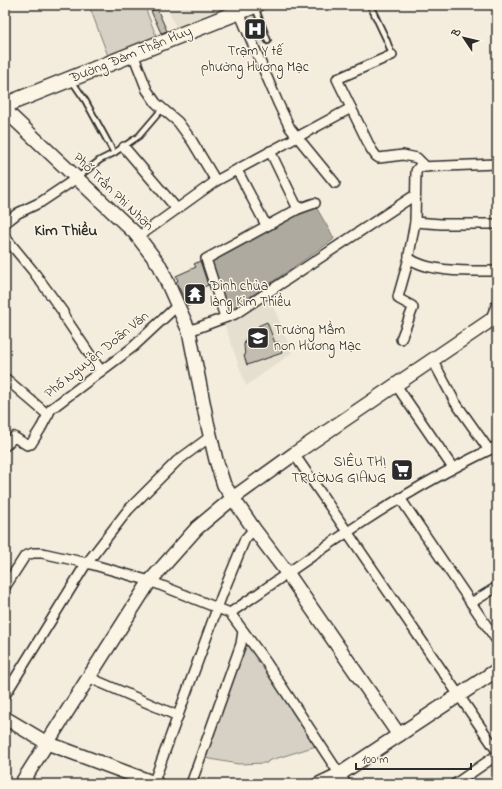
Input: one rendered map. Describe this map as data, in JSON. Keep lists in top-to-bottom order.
{
  "streets": {
    "main road": ["Đường Đàm Thận Huy"],
    "street": ["Phố Trần Phi Nhỡn", "Phố Nguyễn Doãn Văn"]
  },
  "crossings": [
    ["Đường Đàm Thận Huy", "Phố Trần Phi Nhỡn"],
    ["Phố Trần Phi Nhỡn", "Phố Nguyễn Doãn Văn"]
  ],
  "districts": ["Kim Thiều"],
  "places": {
    "hospital": ["Trạm Y tế phường Hương Mạc"],
    "temple": ["Đình chùa làng Kim Thiều"],
    "school or university": ["Trường Mầm non Hương Mạc"],
    "supermarket": ["SIÊU THỊ TRƯỜNG GIANG"]
  },
  "scale_bar": "100 m",
  "north": "top left"
}
